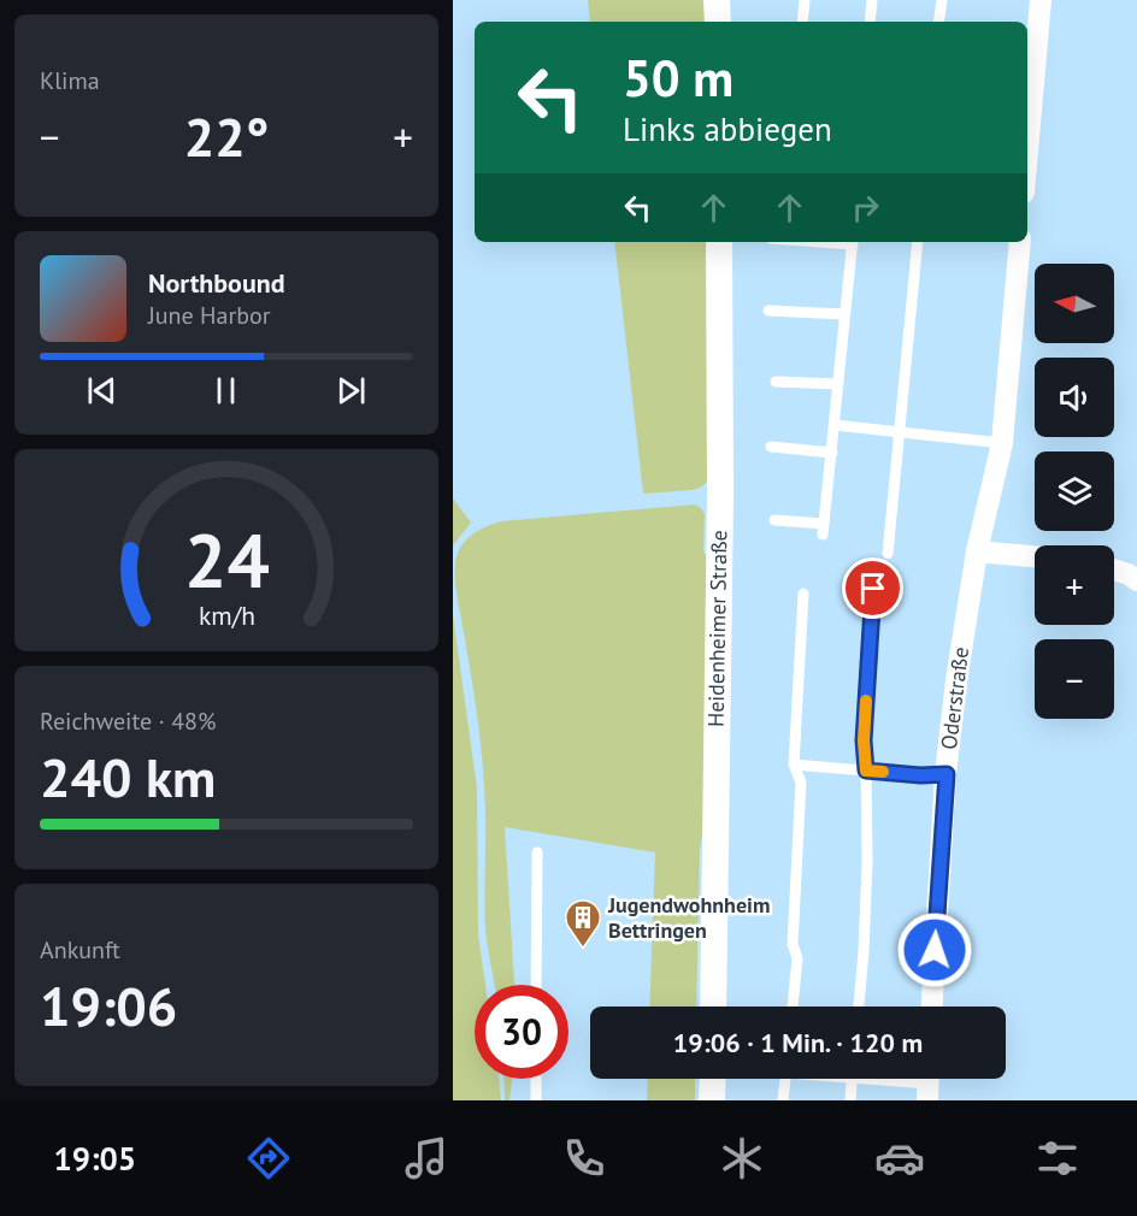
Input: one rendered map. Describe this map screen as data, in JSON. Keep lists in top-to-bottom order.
{
  "streets": {
    "street": ["Heidenheimer Straße", "Oderstraße"]
  },
  "places": {
    "building": ["Jugendwohnheim Bettringen"]
  },
  "north": "left",
  "page": {
    "tile": [
      "Klima",
      ["Reichweite · 48%", "240 km"],
      ["Ankunft", "19:06"]
    ],
    "turn": ["50 m", "Links abbiegen"],
    "heat": ["−", "22°", "+"],
    "song": ["Northbound", "June Harbor"],
    "map_buttons": ["+", "−"],
    "limit": "30",
    "trip": "19:06 · 1 Min. · 120 m",
    "tabs": "19:05",
    "gauge": ["24", "km/h"]
  }
}
